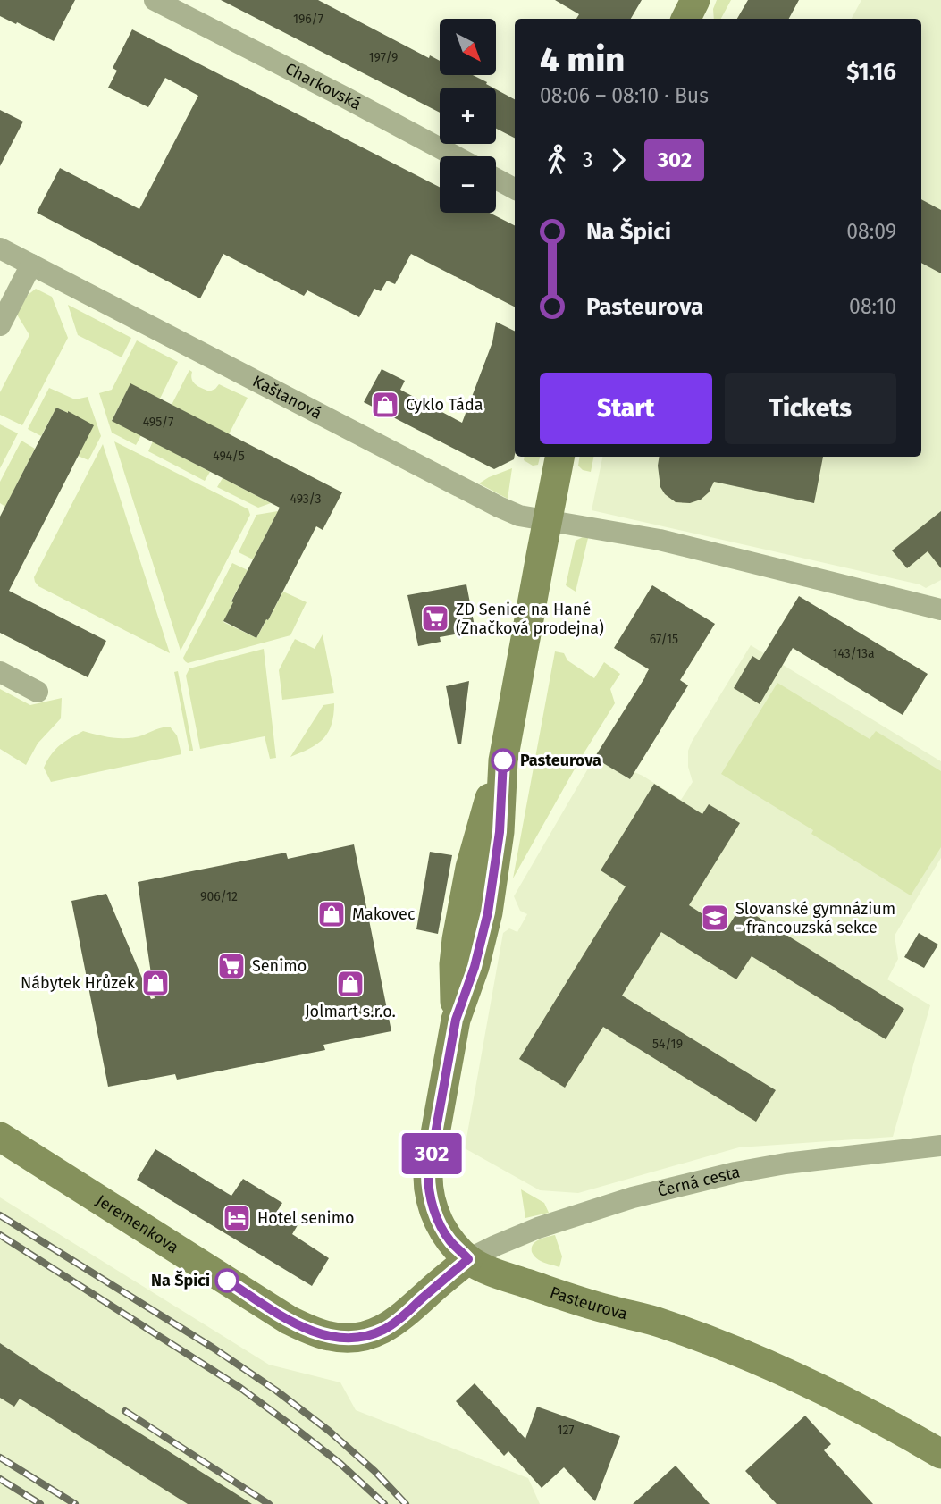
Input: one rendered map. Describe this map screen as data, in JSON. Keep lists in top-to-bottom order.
{
  "streets": {
    "main road": ["Jeremenkova", "Pasteurova"],
    "street": ["Charkovská", "Kaštanová", "Černá cesta"]
  },
  "crossings": [
    ["Kaštanová", "Pasteurova"],
    ["Černá cesta", "Jeremenkova"],
    ["Černá cesta", "Pasteurova"],
    ["Jeremenkova", "Pasteurova"]
  ],
  "places": {
    "shop": [
      "Cyklo Táda",
      "Makovec",
      "Nábytek Hrůzek",
      "Jolmart s.r.o."
    ],
    "supermarket": ["ZD Senice na Hané (Značková prodejna)", "Senimo"],
    "other": ["Pasteurova", "Na Špici"],
    "school or university": ["Slovanské gymnázium - francouzská sekce"],
    "hotel": ["Hotel senimo"]
  },
  "lines": ["bus line 302"],
  "house_numbers": [
    "196/7",
    "197/9",
    "495/7",
    "494/5",
    "493/3",
    "67/15",
    "143/13a",
    "906/12",
    "54/19",
    "127"
  ],
  "north": "bottom right",
  "page": {
    "on_map": "302",
    "map_buttons": ["+", "−"],
    "heading": ["4 min", "08:06 – 08:10 · Bus", "$1.16"],
    "legs": ["3", "302"],
    "list": [
      {
        "name": "Na Špici",
        "value": "08:09"
      },
      {
        "name": "Pasteurova",
        "value": "08:10"
      }
    ],
    "buttons": ["Start", "Tickets"]
  }
}
